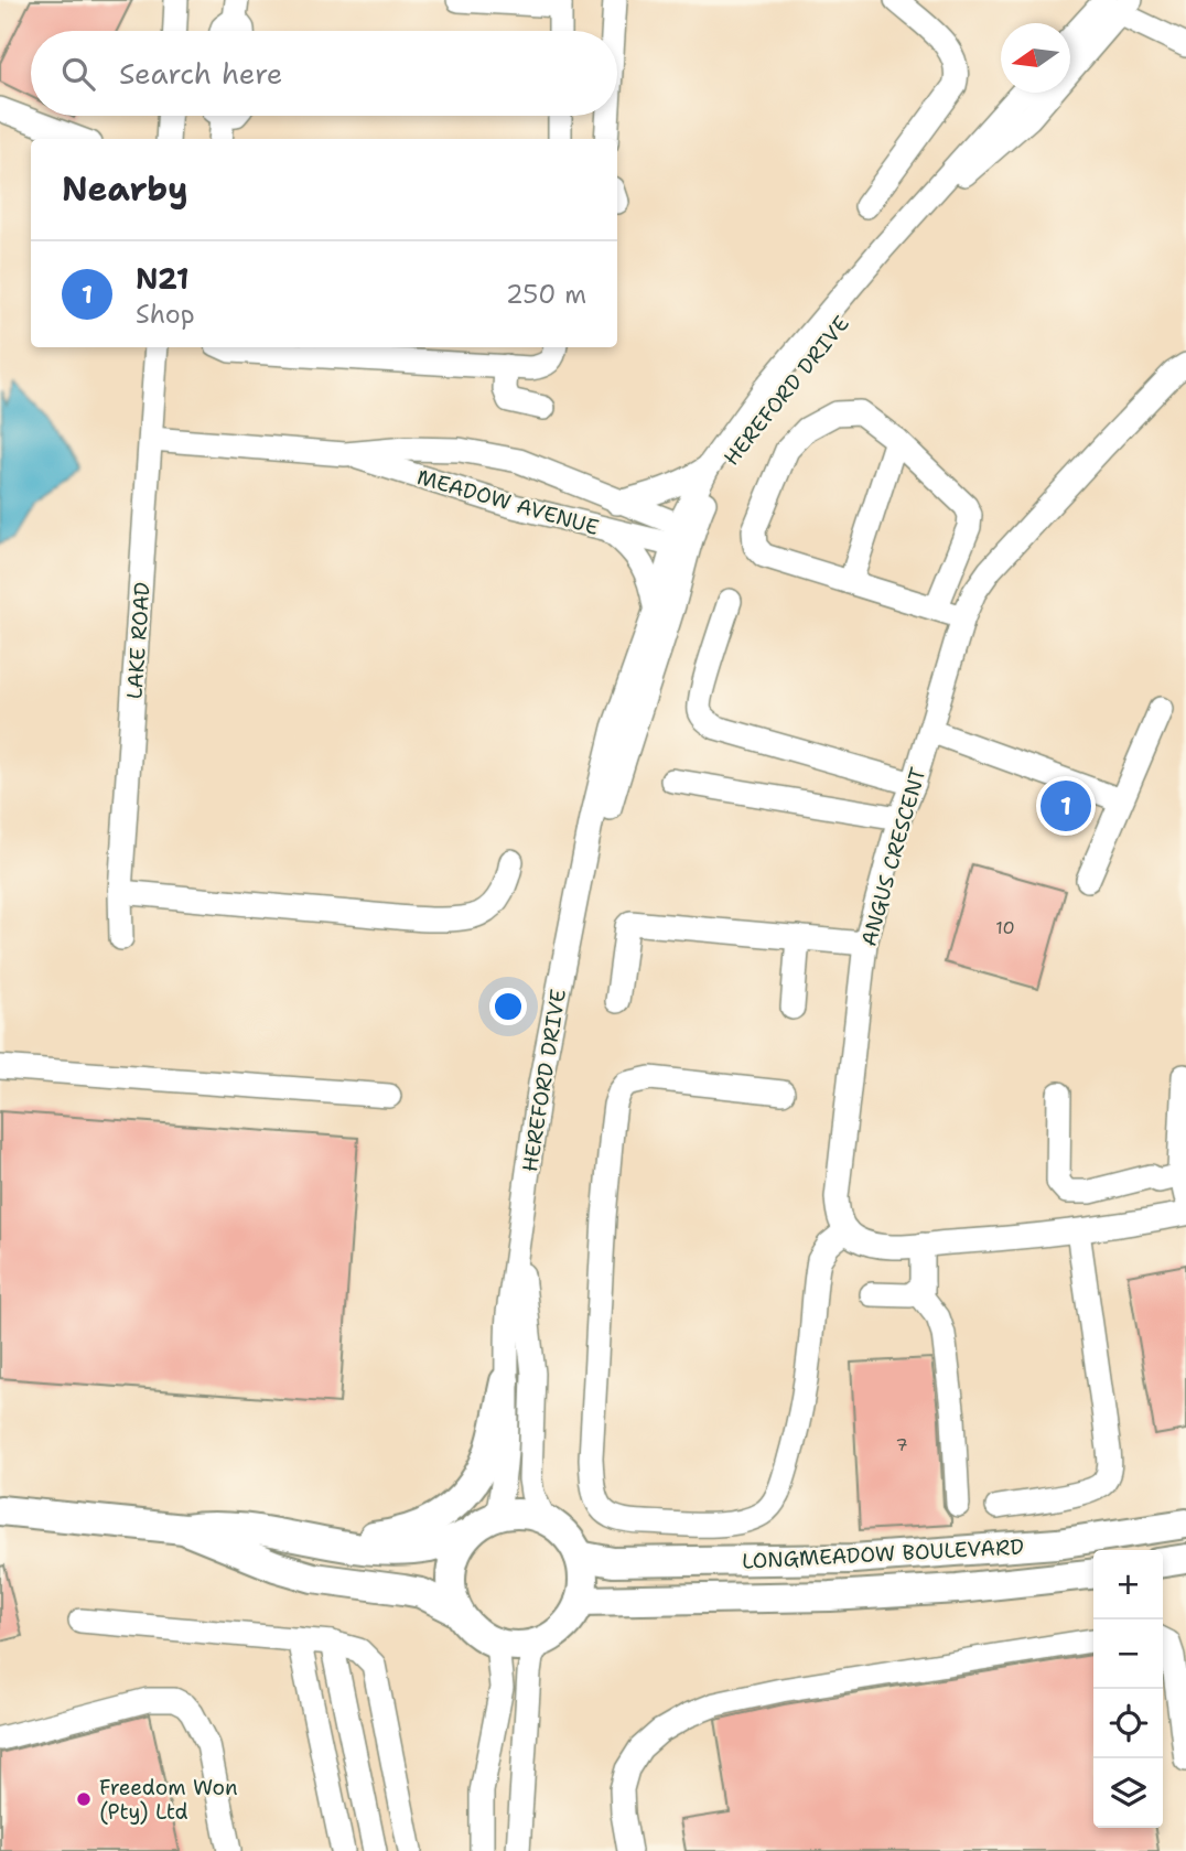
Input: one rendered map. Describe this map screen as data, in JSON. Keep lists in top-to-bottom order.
{
  "streets": {
    "main road": ["LONGMEADOW BOULEVARD"],
    "street": [
      "HEREFORD DRIVE",
      "MEADOW AVENUE",
      "LAKE ROAD",
      "ANGUS CRESCENT"
    ]
  },
  "crossings": [
    ["HEREFORD DRIVE", "MEADOW AVENUE"],
    ["HEREFORD DRIVE", "LONGMEADOW BOULEVARD"],
    ["MEADOW AVENUE", "LAKE ROAD"]
  ],
  "places": ["Freedom Won (Pty) Ltd"],
  "house_numbers": ["10", "7"],
  "north": "left",
  "page": {
    "search": "Search here",
    "heading": "Nearby",
    "list": [
      {
        "mark": "1",
        "name": "N21",
        "note": "Shop",
        "value": "250 m"
      }
    ],
    "pins": "1",
    "map_buttons": ["+", "−"]
  }
}
